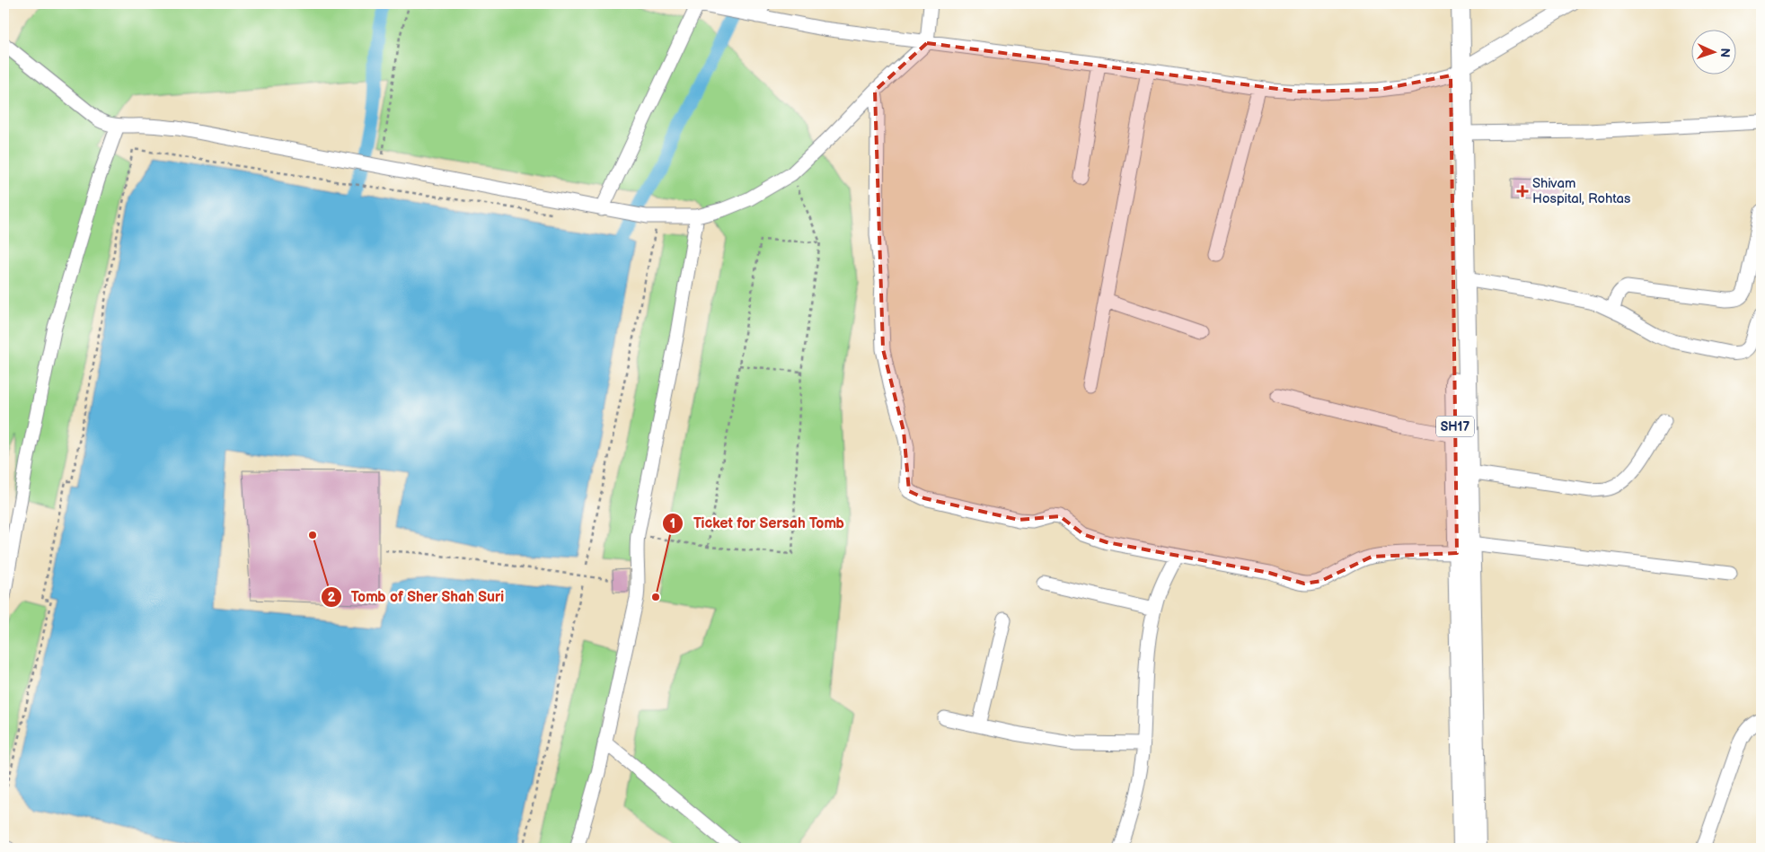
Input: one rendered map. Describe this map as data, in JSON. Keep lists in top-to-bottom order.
{
  "streets": {
    "main road": ["SH17"]
  },
  "places": {
    "health": ["Shivam Hospital, Rohtas"],
    "other": ["Tomb of Sher Shah Suri", "Ticket for Sersah Tomb"]
  },
  "north": "right"
}
